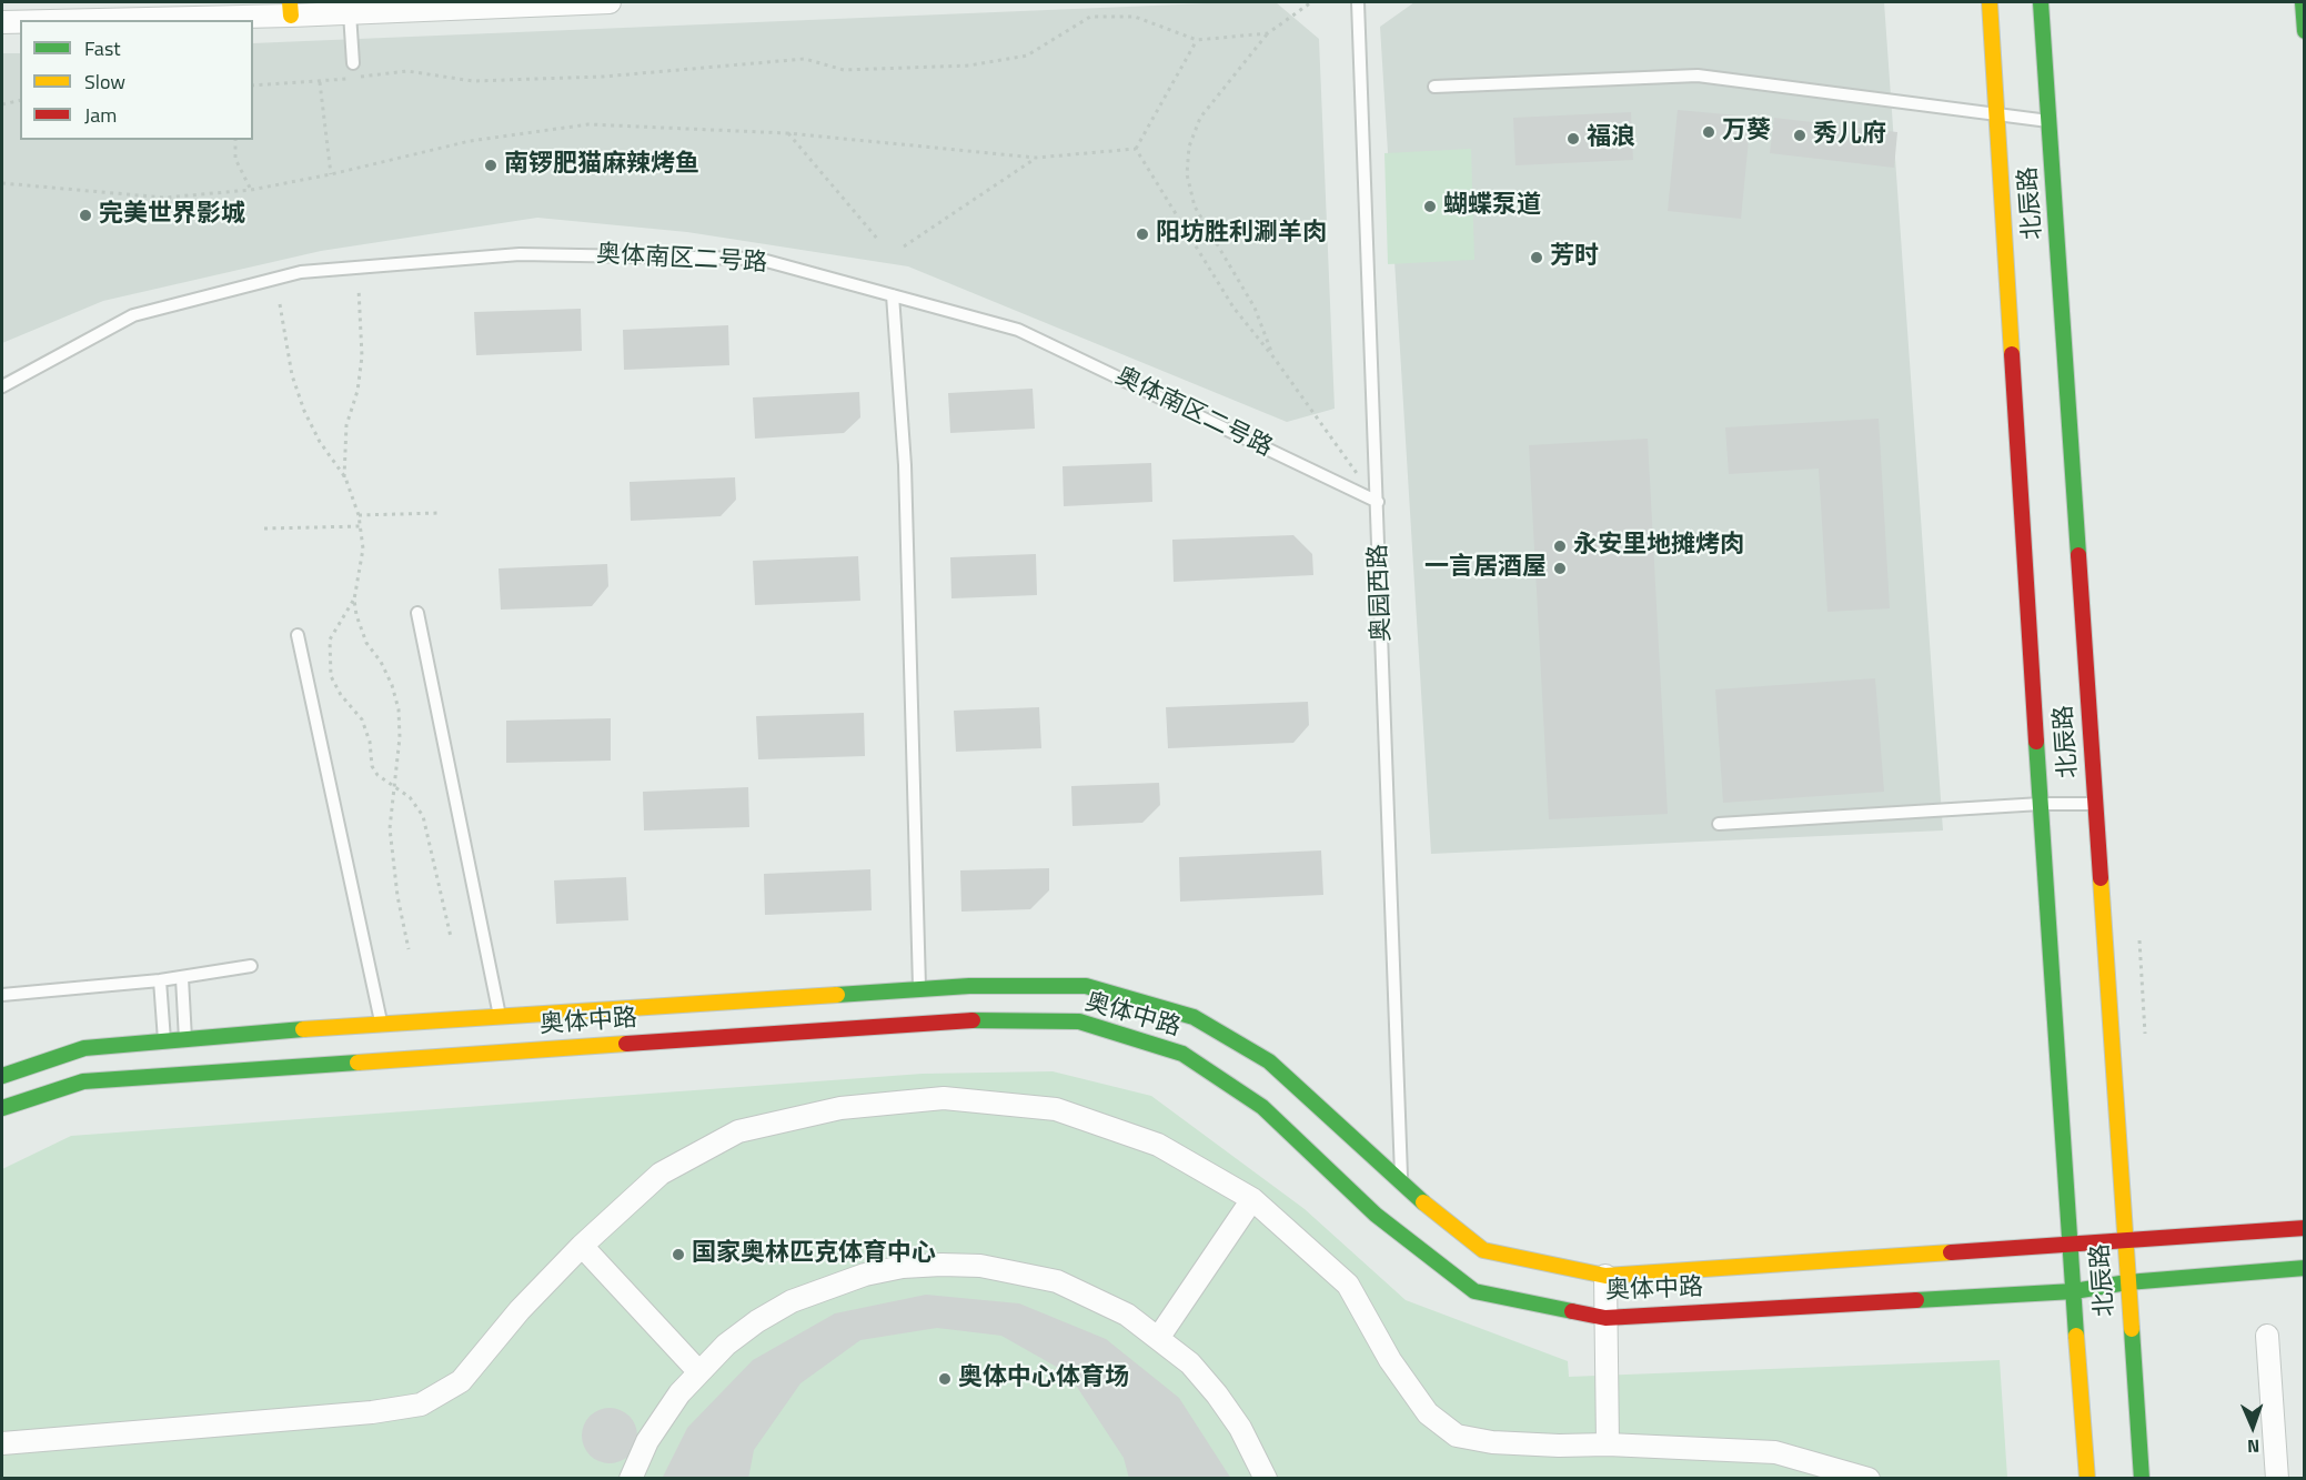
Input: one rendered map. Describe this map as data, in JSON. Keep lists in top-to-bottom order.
{
  "streets": {
    "main road": ["北辰路", "奥体中路"],
    "lane": ["奥体南区二号路", "奥园西路"]
  },
  "crossings": [
    ["北辰路", "奥体中路"],
    ["奥体南区二号路", "奥园西路"],
    ["奥园西路", "奥体中路"]
  ],
  "places": [
    "万葵",
    "秀儿府",
    "福浪",
    "南锣肥猫麻辣烤鱼",
    "蝴蝶泵道",
    "完美世界影城",
    "阳坊胜利涮羊肉",
    "芳时",
    "永安里地摊烤肉",
    "一言居酒屋",
    "国家奥林匹克体育中心",
    "奥体中心体育场"
  ],
  "legend": ["Fast", "Slow", "Jam"],
  "north": "bottom"
}
